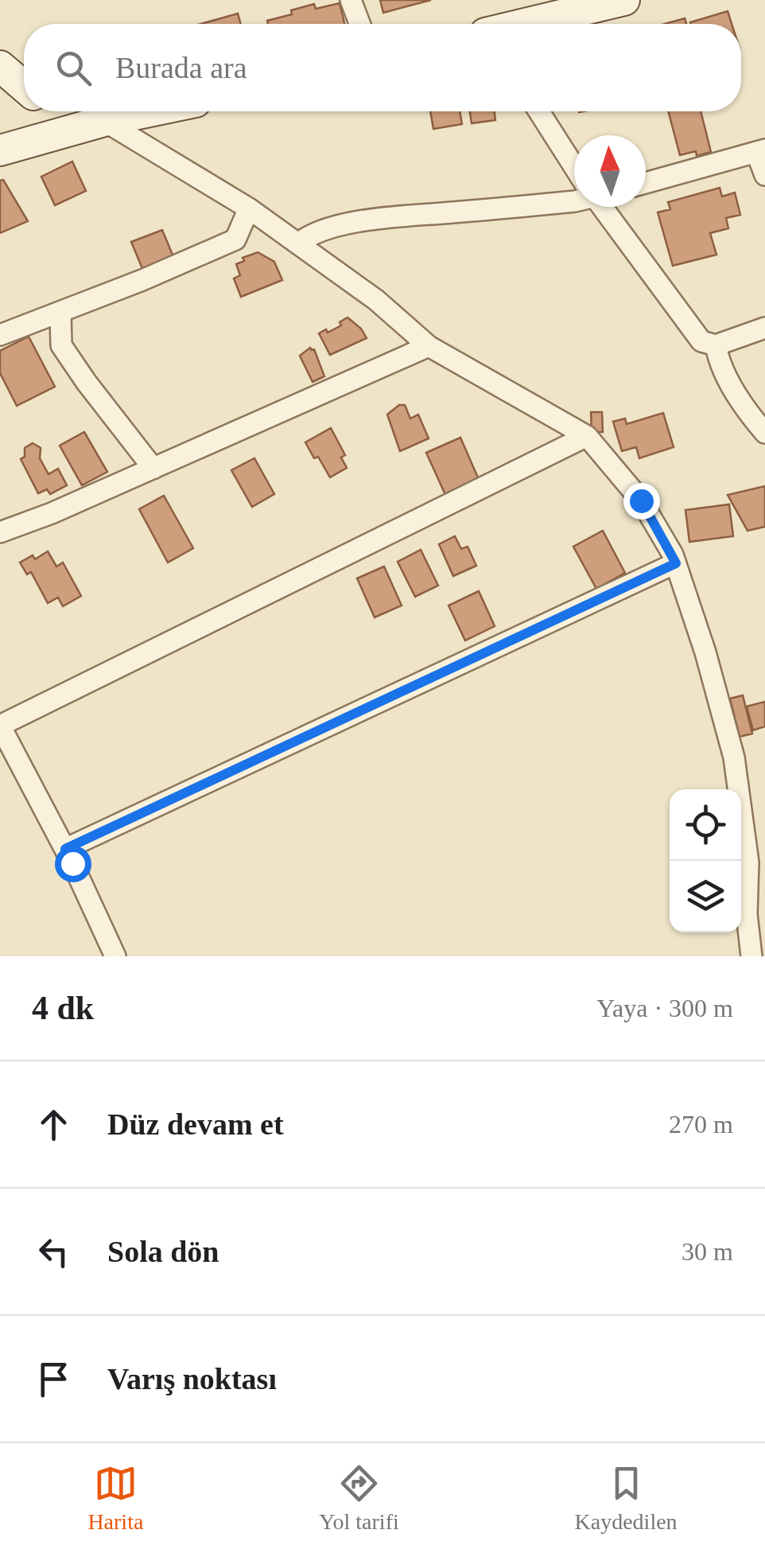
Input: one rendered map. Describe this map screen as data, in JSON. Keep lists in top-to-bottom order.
{
  "north": "top",
  "page": {
    "search": "Burada ara",
    "heading": ["4 dk", "Yaya · 300 m"],
    "list": [
      ["Düz devam et", "270 m"],
      ["Sola dön", "30 m"],
      "Varış noktası"
    ],
    "nav": ["Harita", "Yol tarifi", "Kaydedilen"]
  }
}
